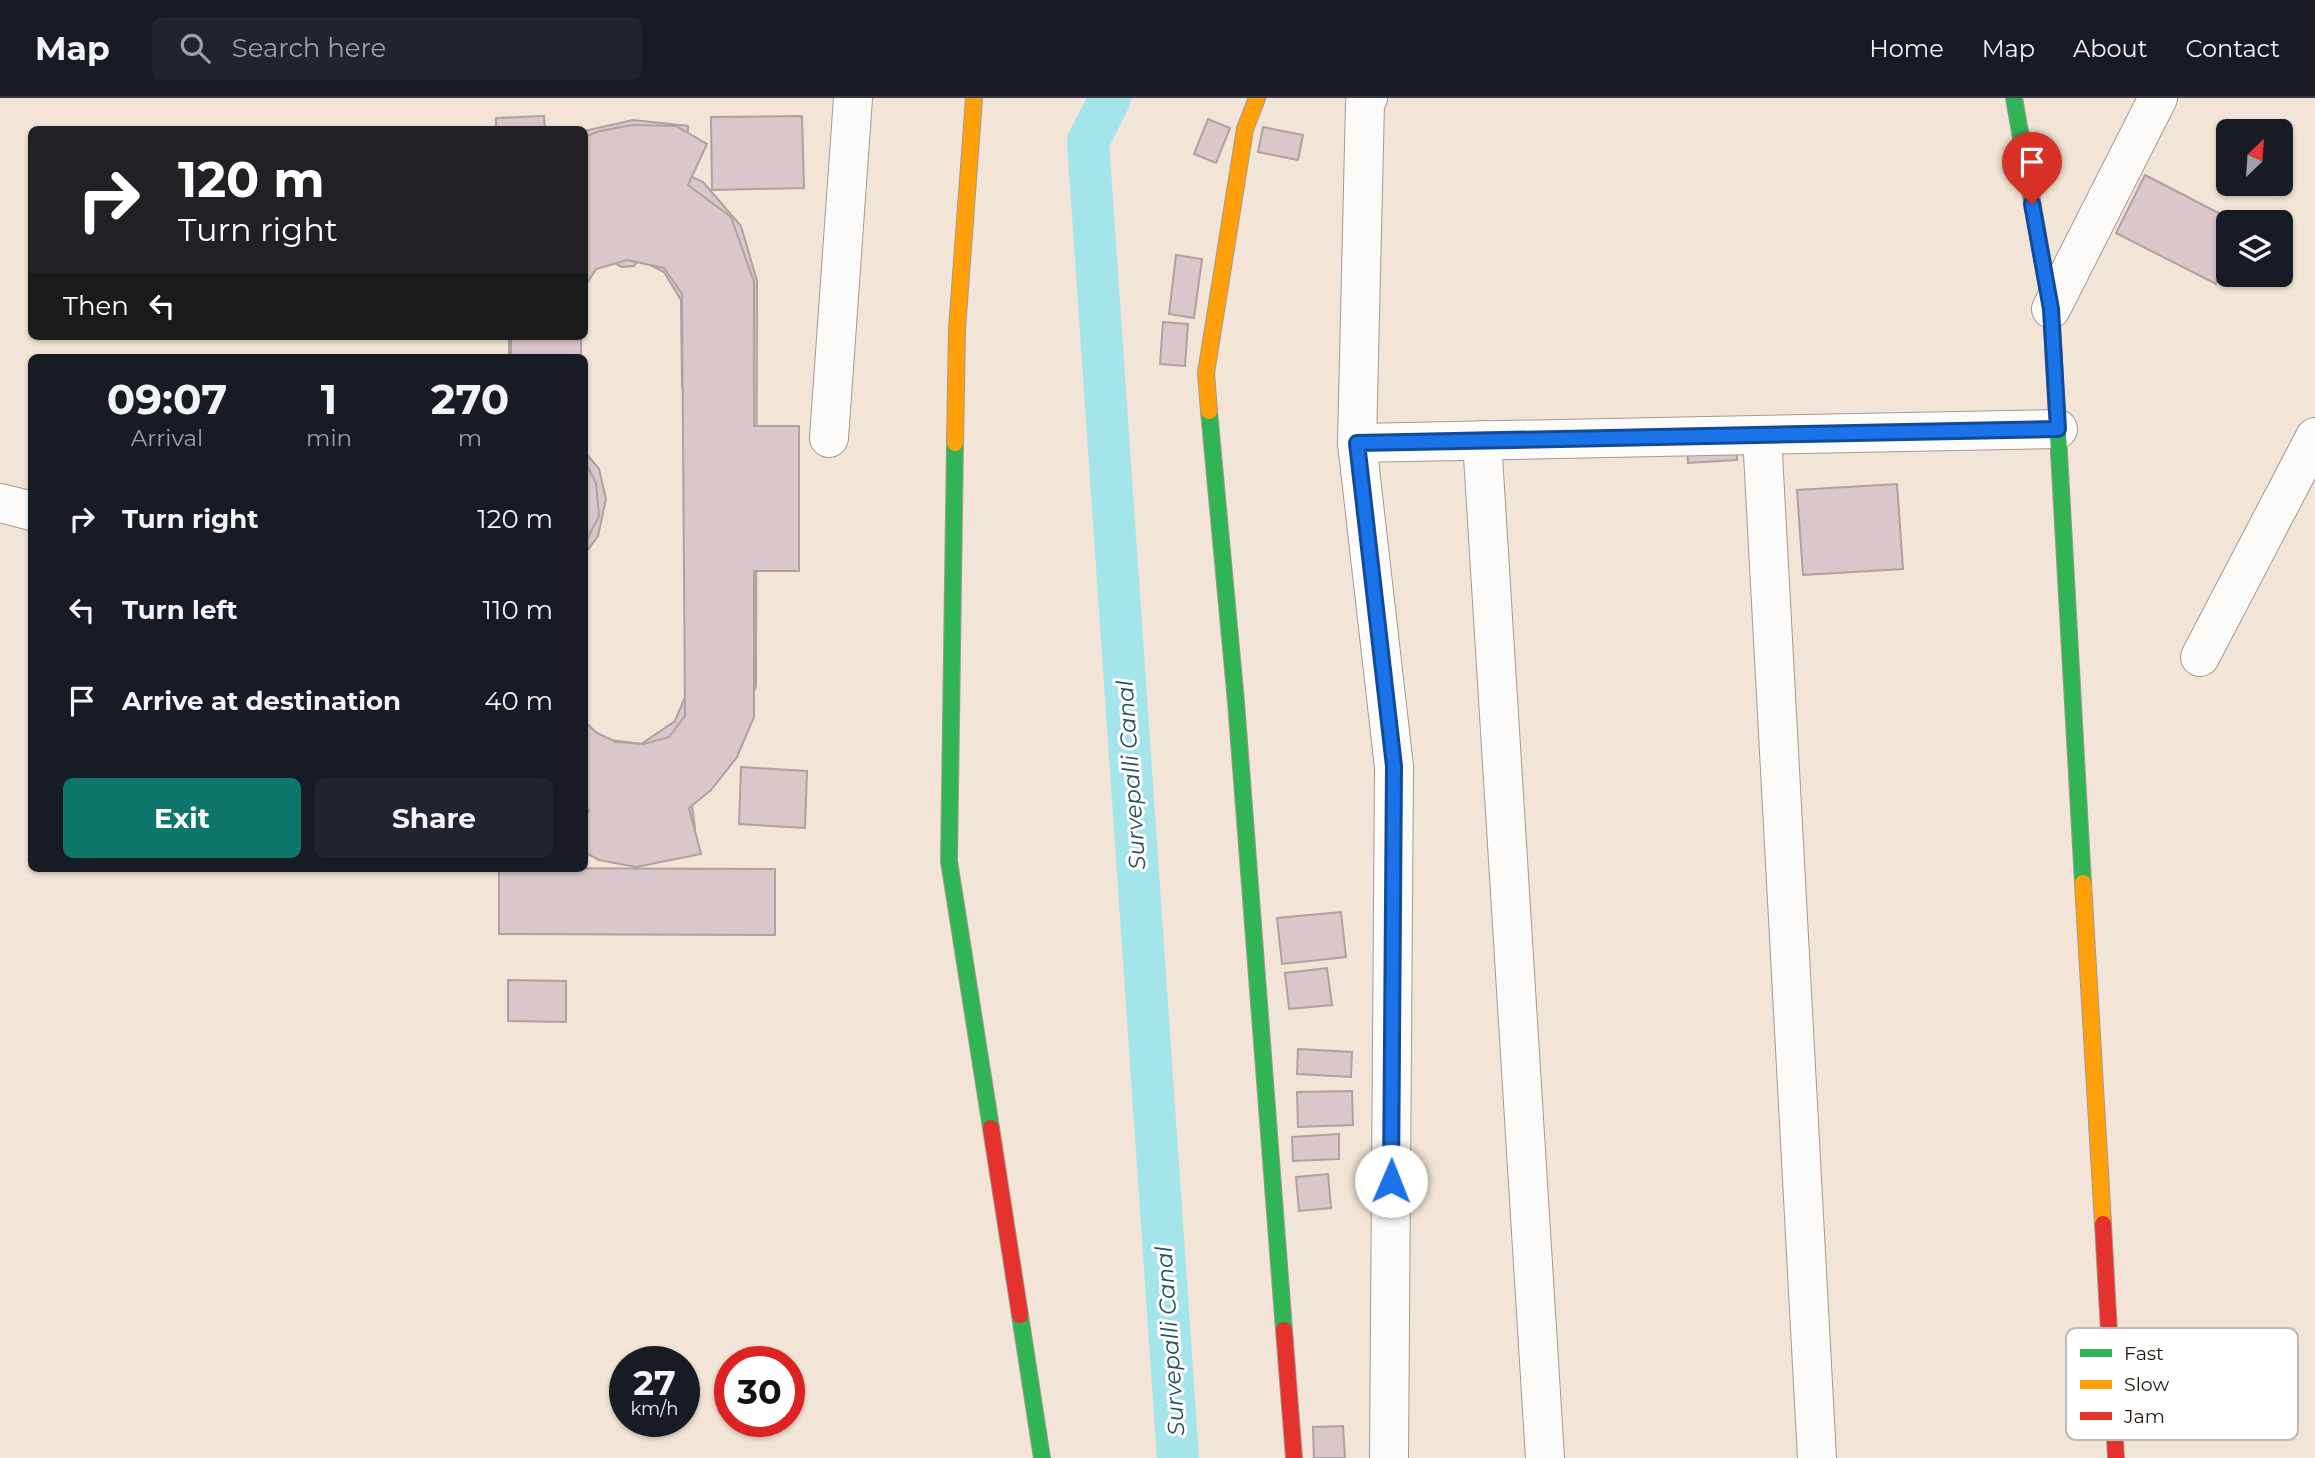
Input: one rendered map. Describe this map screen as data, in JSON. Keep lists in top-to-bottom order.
{
  "water": ["Survepalli Canal"],
  "legend": ["Fast", "Slow", "Jam"],
  "north": "top right",
  "page": {
    "header": "Map",
    "search": "Search here",
    "nav": [
      "Home",
      "Map",
      "About",
      "Contact"
    ],
    "turn": ["120 m", "Turn right"],
    "then": "Then",
    "eta": [
      "09:07",
      "Arrival",
      "1",
      "min",
      "270",
      "m"
    ],
    "list": [
      {
        "name": "Turn right",
        "value": "120 m"
      },
      {
        "name": "Turn left",
        "value": "110 m"
      },
      {
        "name": "Arrive at destination",
        "value": "40 m"
      }
    ],
    "buttons": ["Exit", "Share"],
    "speed": "27 km/h",
    "limit": "30"
  }
}
